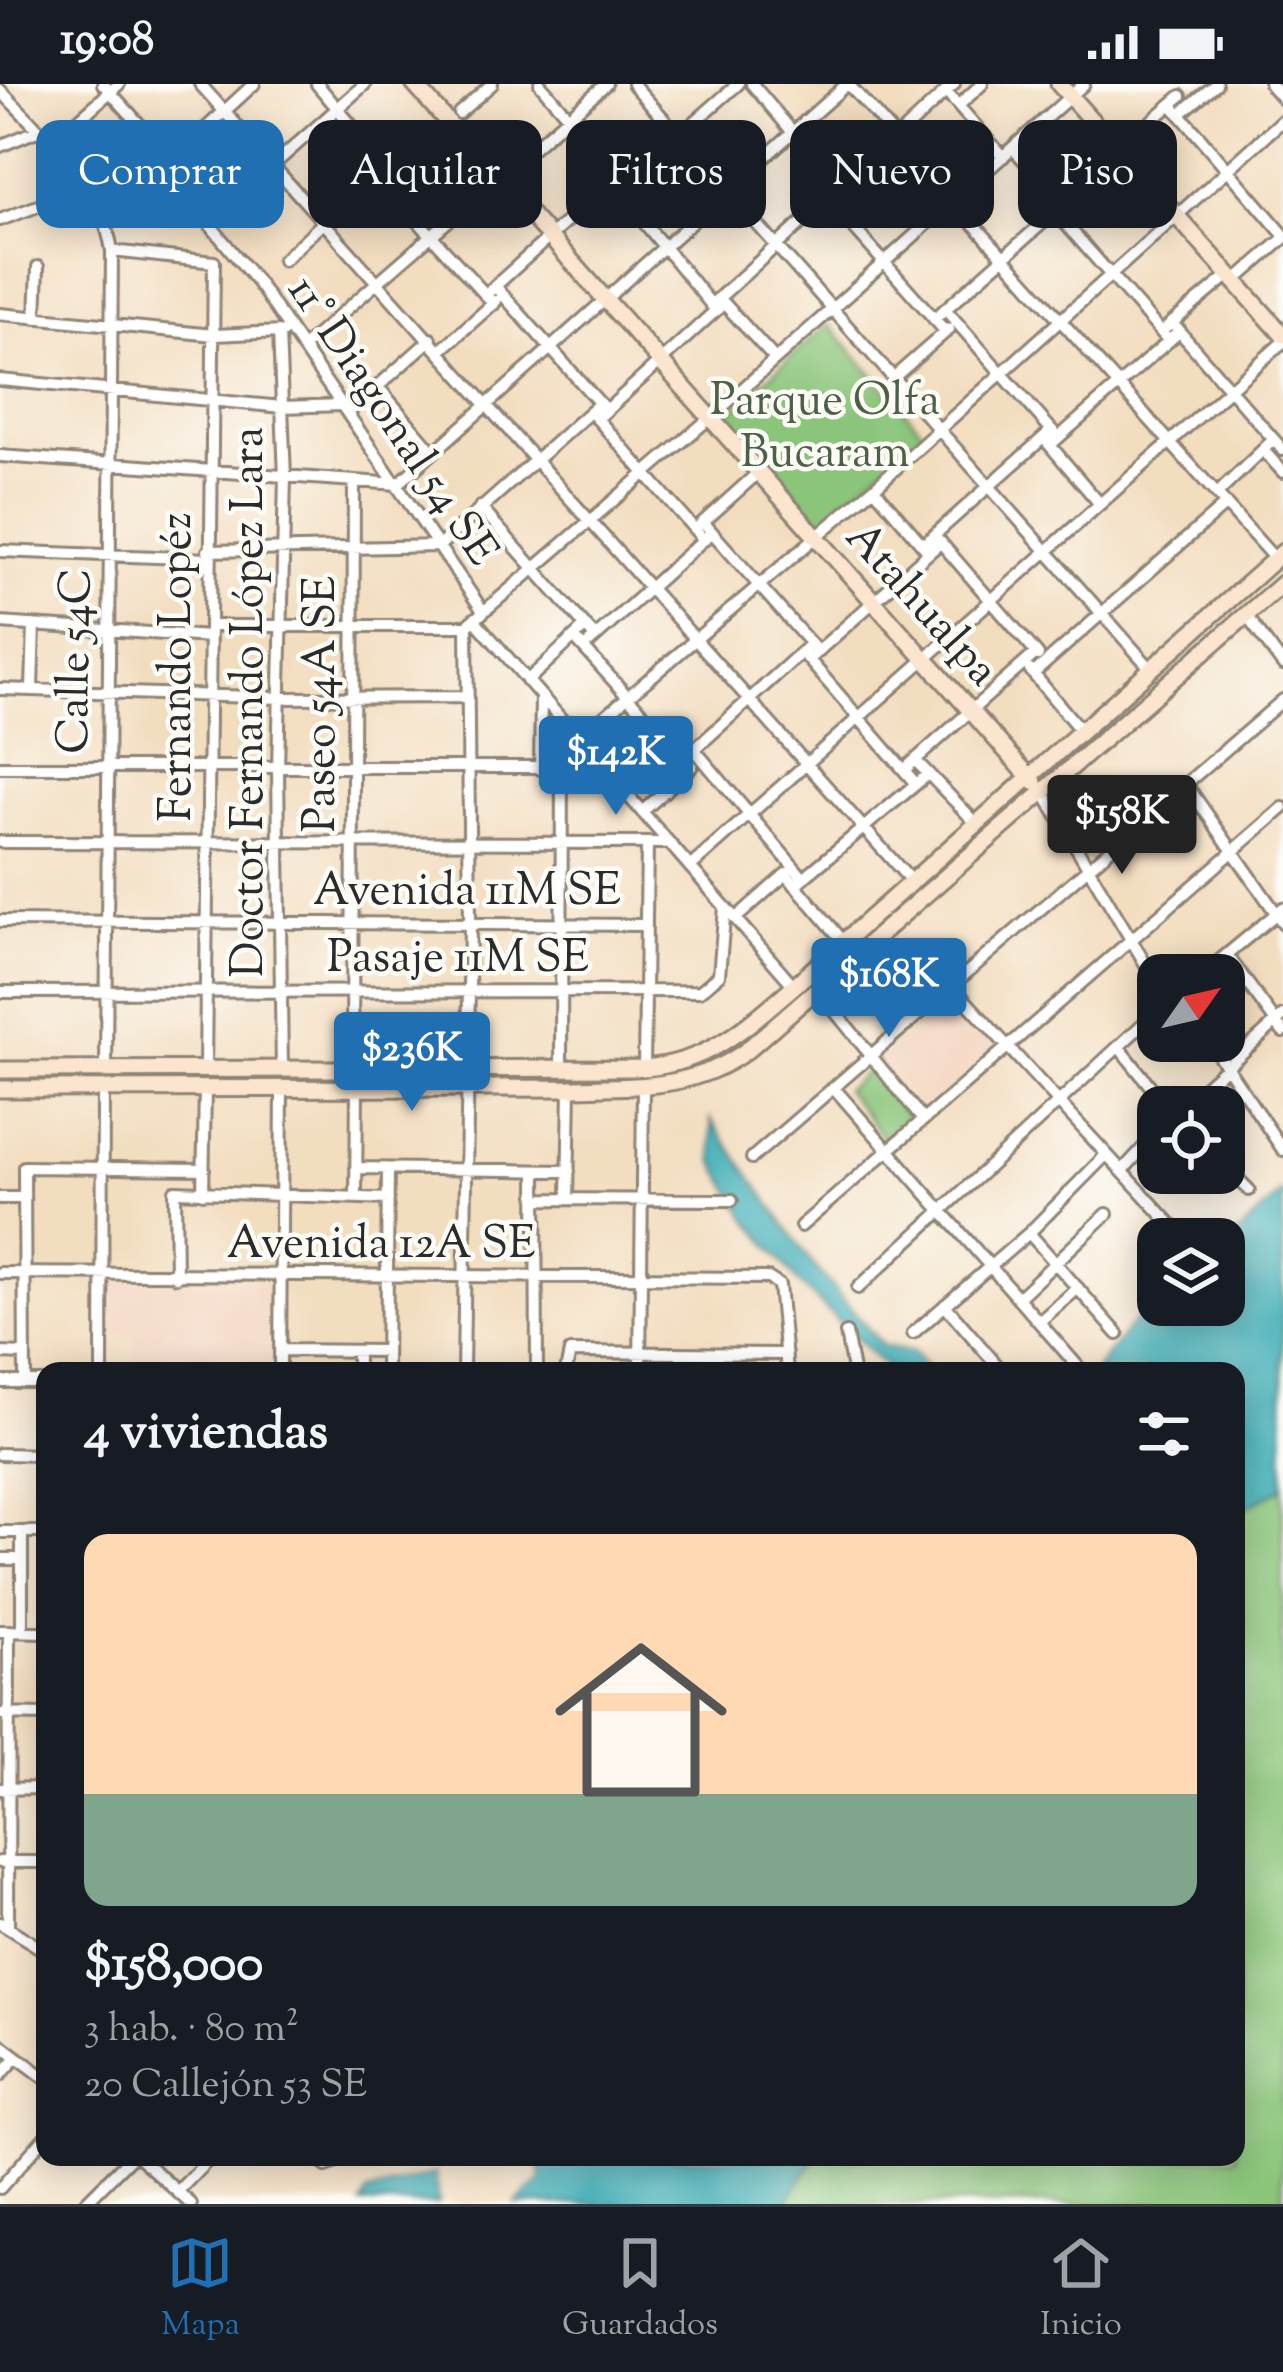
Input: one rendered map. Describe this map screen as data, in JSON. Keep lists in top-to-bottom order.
{
  "streets": {
    "main road": ["Atahualpa"],
    "street": [
      "11° Diagonal 54 SE",
      "Calle 54C",
      "Fernando Lopéz",
      "Doctor Fernando López Lara",
      "Paseo 54A SE",
      "Avenida 11M SE",
      "Pasaje 11M SE",
      "Avenida 12A SE"
    ]
  },
  "crossings": [
    ["11° Diagonal 54 SE", "Doctor Fernando López Lara"],
    ["11° Diagonal 54 SE", "Pasaje 11M SE"],
    ["Calle 54C", "Fernando Lopéz"],
    ["Calle 54C", "Avenida 11M SE"],
    ["Calle 54C", "Pasaje 11M SE"],
    ["Calle 54C", "Avenida 12A SE"],
    ["Fernando Lopéz", "Avenida 11M SE"],
    ["Fernando Lopéz", "Pasaje 11M SE"],
    ["Doctor Fernando López Lara", "Avenida 11M SE"],
    ["Doctor Fernando López Lara", "Pasaje 11M SE"],
    ["Doctor Fernando López Lara", "Avenida 12A SE"],
    ["Paseo 54A SE", "Avenida 11M SE"],
    ["Paseo 54A SE", "Pasaje 11M SE"]
  ],
  "parks": ["Parque Olfa Bucaram"],
  "north": "top right",
  "page": {
    "status": "19:08",
    "chip": [
      "Comprar",
      "Alquilar",
      "Filtros",
      "Nuevo",
      "Piso"
    ],
    "price": [
      "$142K",
      "$158K",
      "$168K",
      "$236K"
    ],
    "heading": "4 viviendas",
    "list": [
      {
        "name": "$158,000",
        "note": "3 hab. · 80 m² · 20 Callejón 53 SE"
      }
    ],
    "tabs": ["Mapa", "Guardados", "Inicio"]
  }
}
